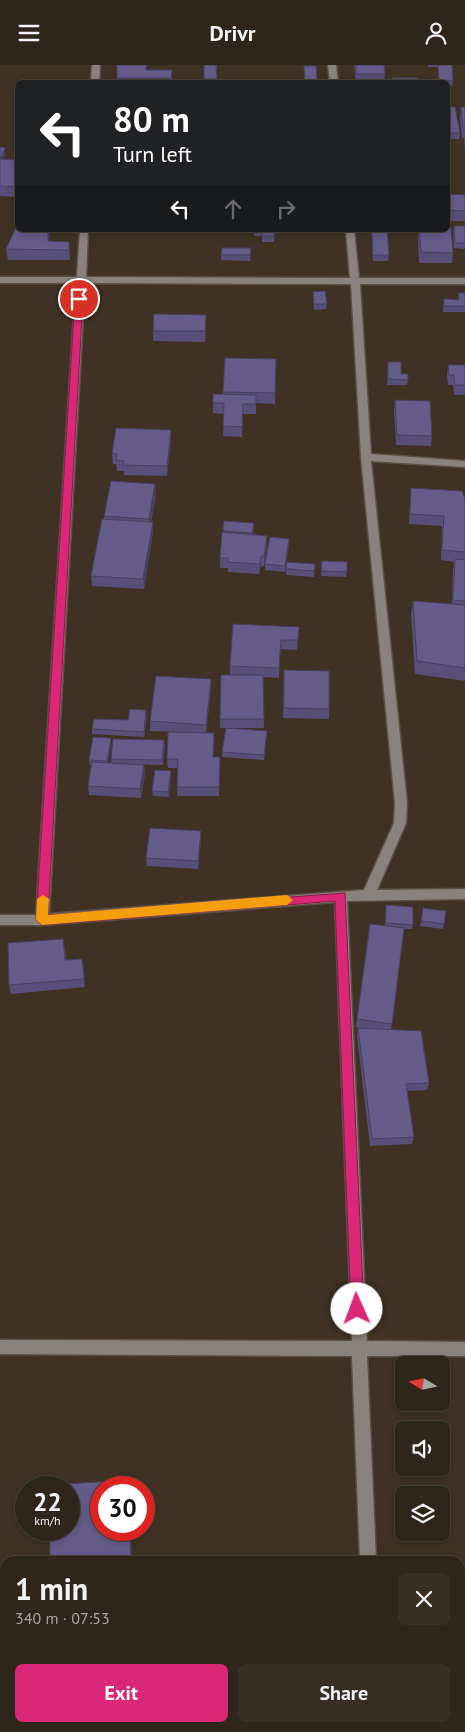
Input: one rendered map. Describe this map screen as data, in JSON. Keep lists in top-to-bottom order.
{
  "north": "left",
  "page": {
    "header": "Drivr",
    "turn": ["80 m", "Turn left"],
    "speed": "22 km/h",
    "limit": "30",
    "heading": ["1 min", "340 m · 07:53"],
    "buttons": ["Exit", "Share"]
  }
}
